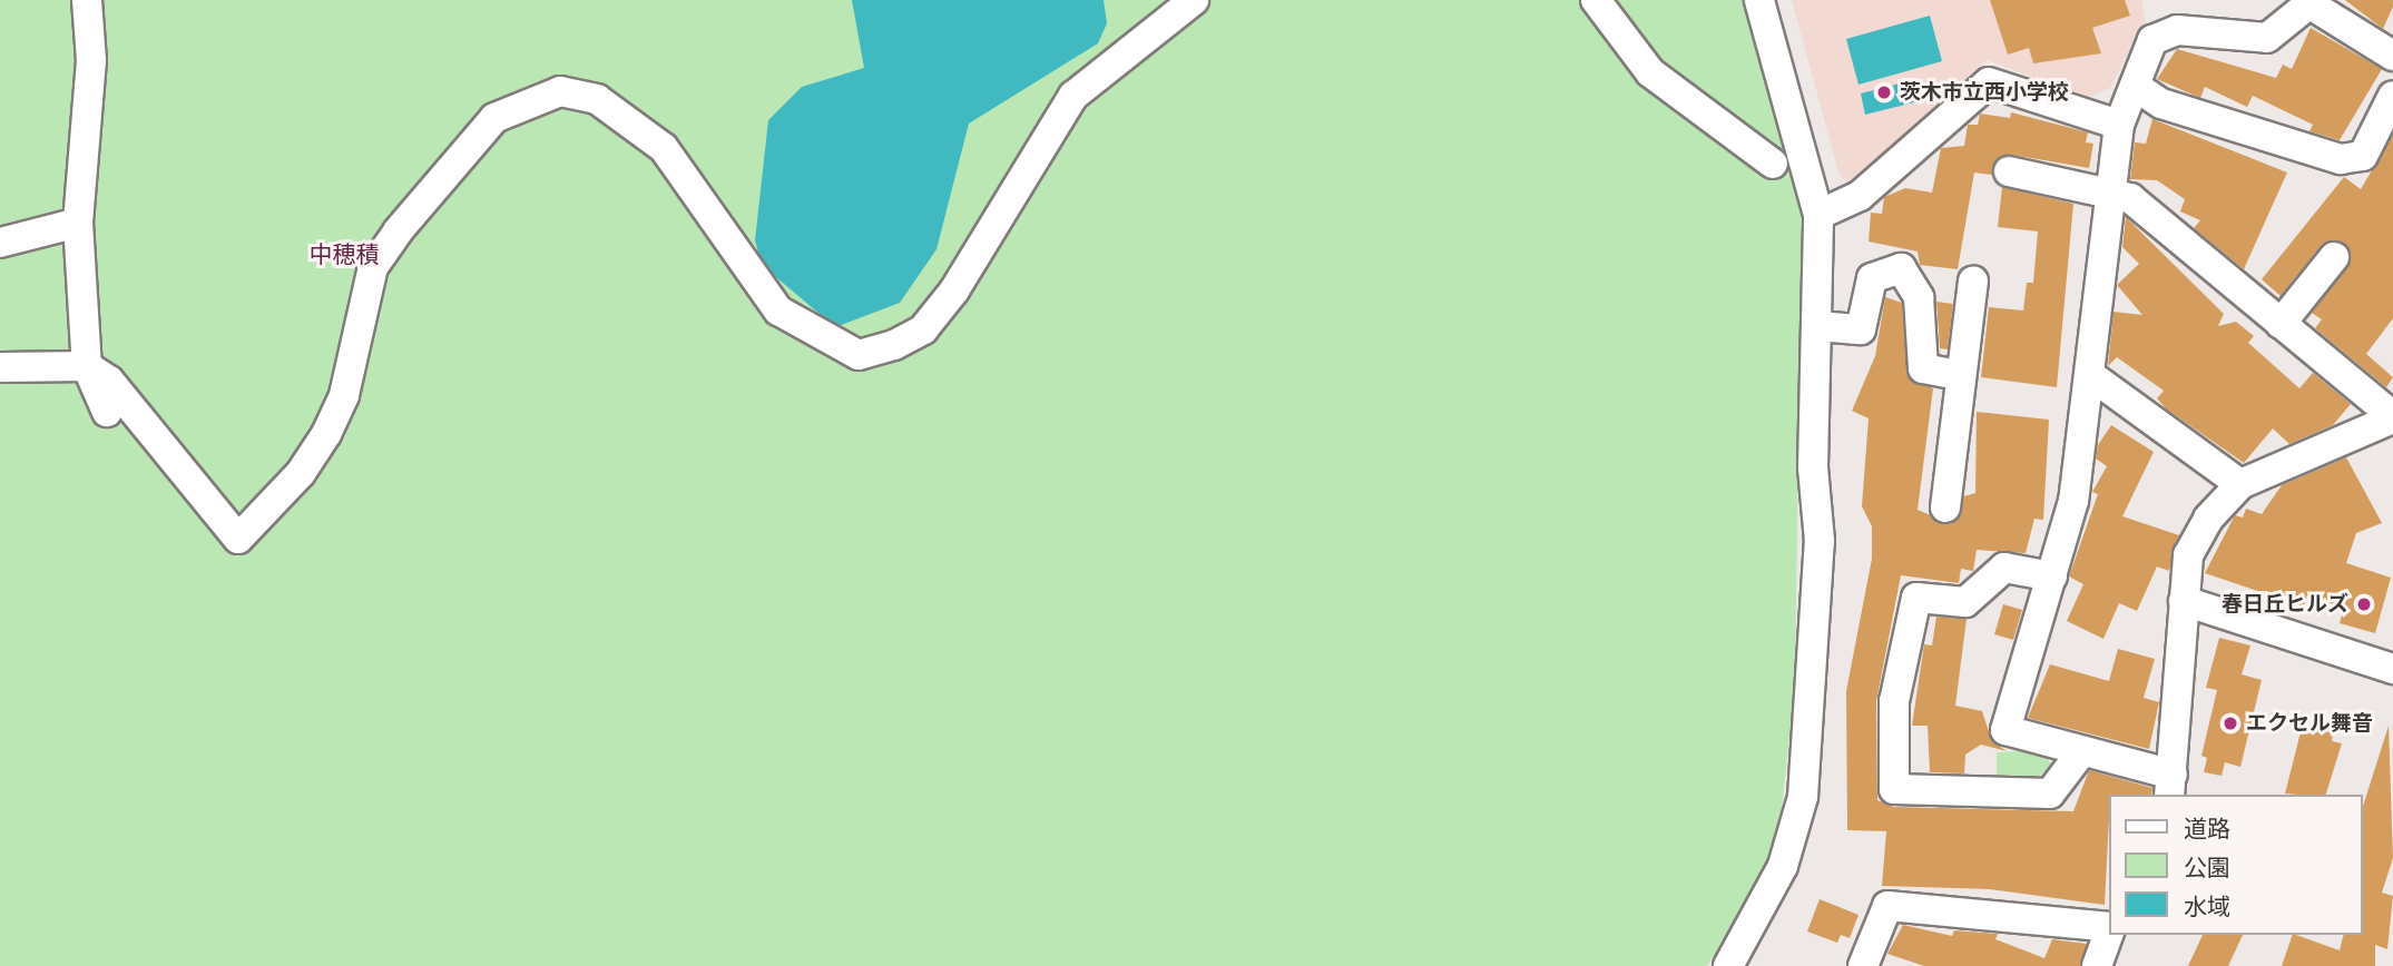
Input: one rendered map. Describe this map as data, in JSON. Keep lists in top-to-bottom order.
{
  "districts": ["中穂積"],
  "places": ["茨木市立西小学校", "春日丘ヒルズ", "エクセル舞音"],
  "legend": ["道路", "公園", "水域"]
}
